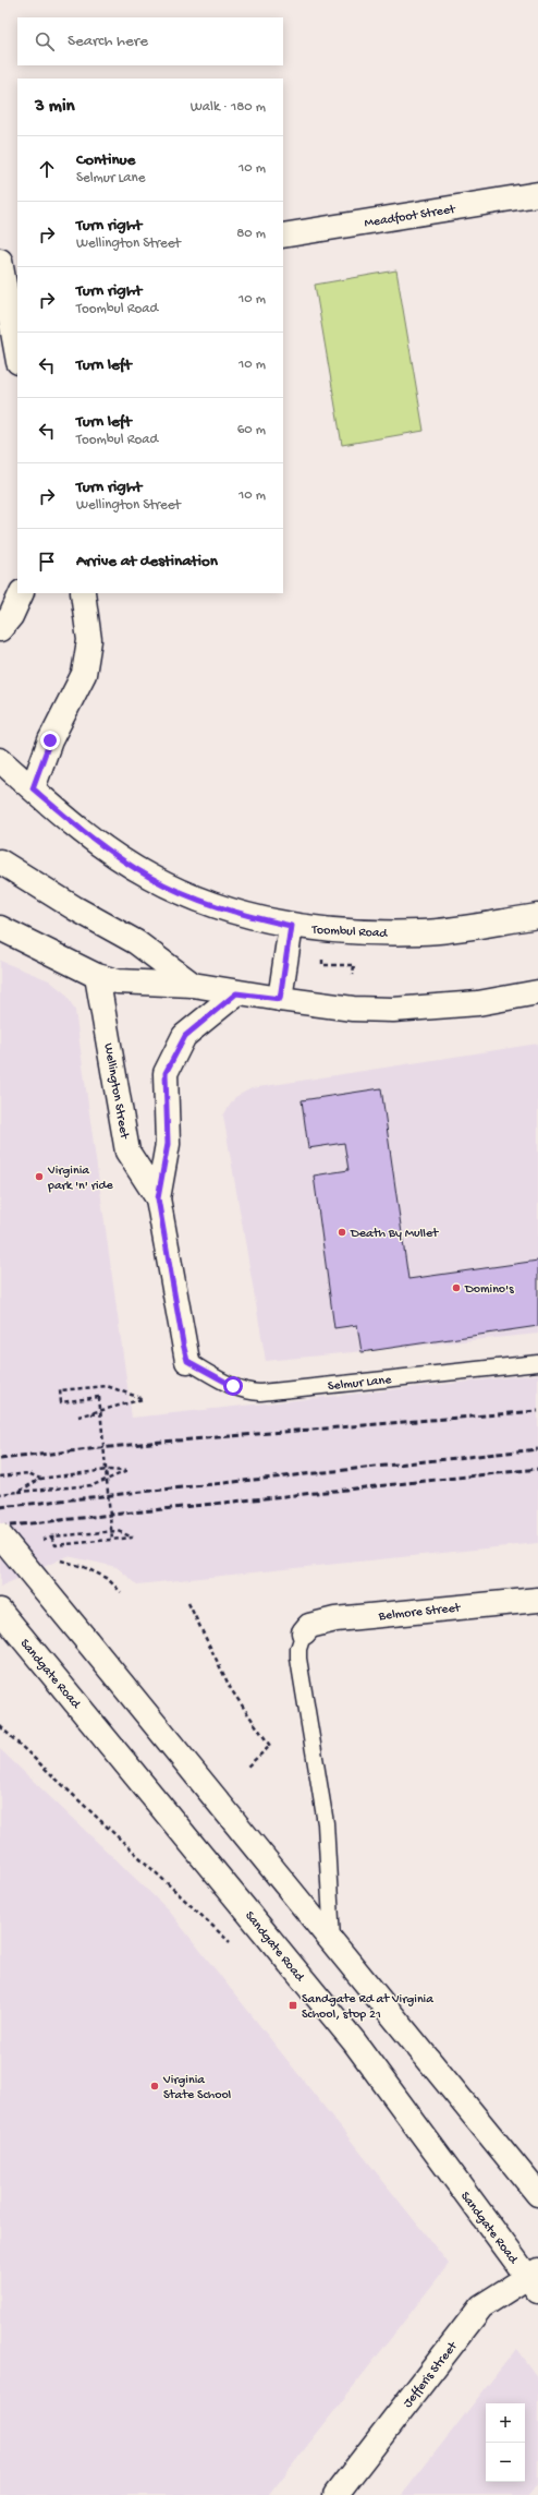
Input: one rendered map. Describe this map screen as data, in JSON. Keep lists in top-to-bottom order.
{
  "streets": {
    "main road": [
      "Meadfoot Street",
      "Toombul Road",
      "Wellington Street",
      "Belmore Street",
      "Sandgate Road",
      "Jefferis Street"
    ],
    "lane": ["Selmur Lane"]
  },
  "crossings": [
    ["Wellington Street", "Selmur Lane"],
    ["Sandgate Road", "Jefferis Street"]
  ],
  "places": {
    "other": [
      "Virginia park 'n' ride",
      "Death By Mullet",
      "Domino's",
      "Virginia State School"
    ],
    "transit": ["Sandgate Rd at Virginia School, stop 21"]
  },
  "page": {
    "search": "Search here",
    "heading": ["3 min", "Walk · 180 m"],
    "list": [
      ["Continue", "Selmur Lane", "10 m"],
      ["Turn right", "Wellington Street", "80 m"],
      ["Turn right", "Toombul Road", "10 m"],
      ["Turn left", "10 m"],
      ["Turn left", "Toombul Road", "60 m"],
      ["Turn right", "Wellington Street", "10 m"],
      "Arrive at destination"
    ],
    "map_buttons": ["+", "−"]
  }
}
